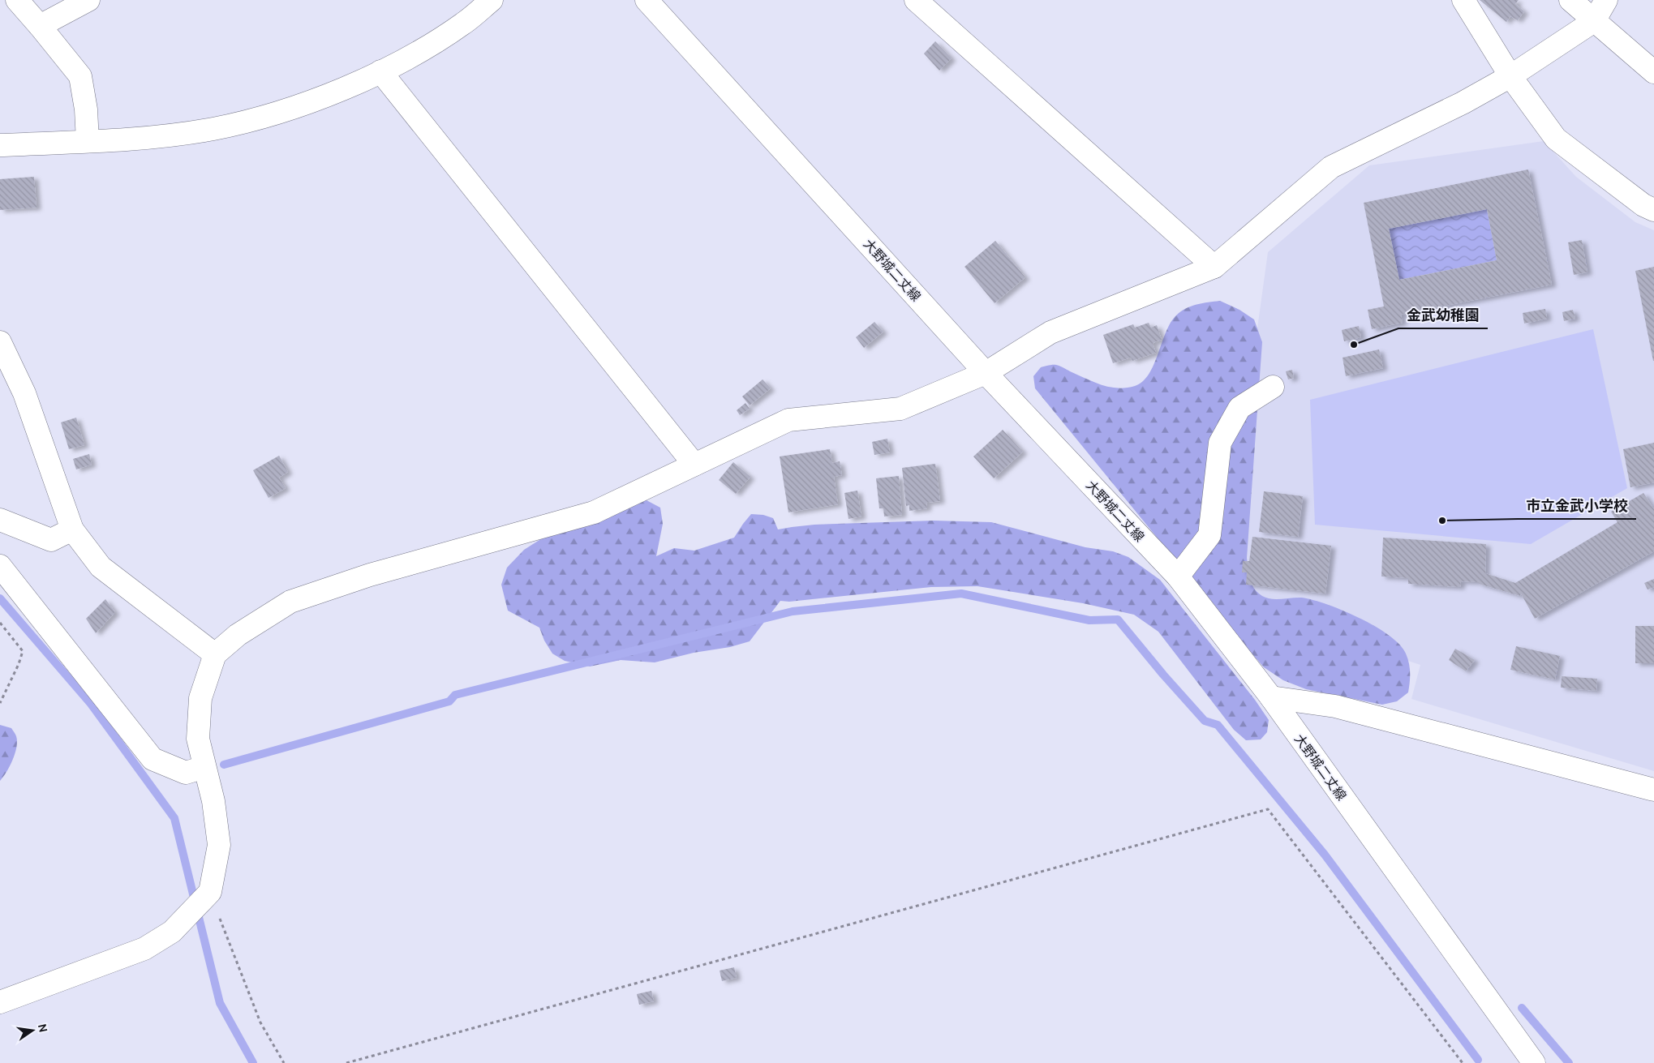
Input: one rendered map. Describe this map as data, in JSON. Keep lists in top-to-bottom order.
{
  "streets": {
    "street": ["大野城二丈線"]
  },
  "places": ["金武幼稚園", "市立金武小学校"],
  "north": "right"
}
